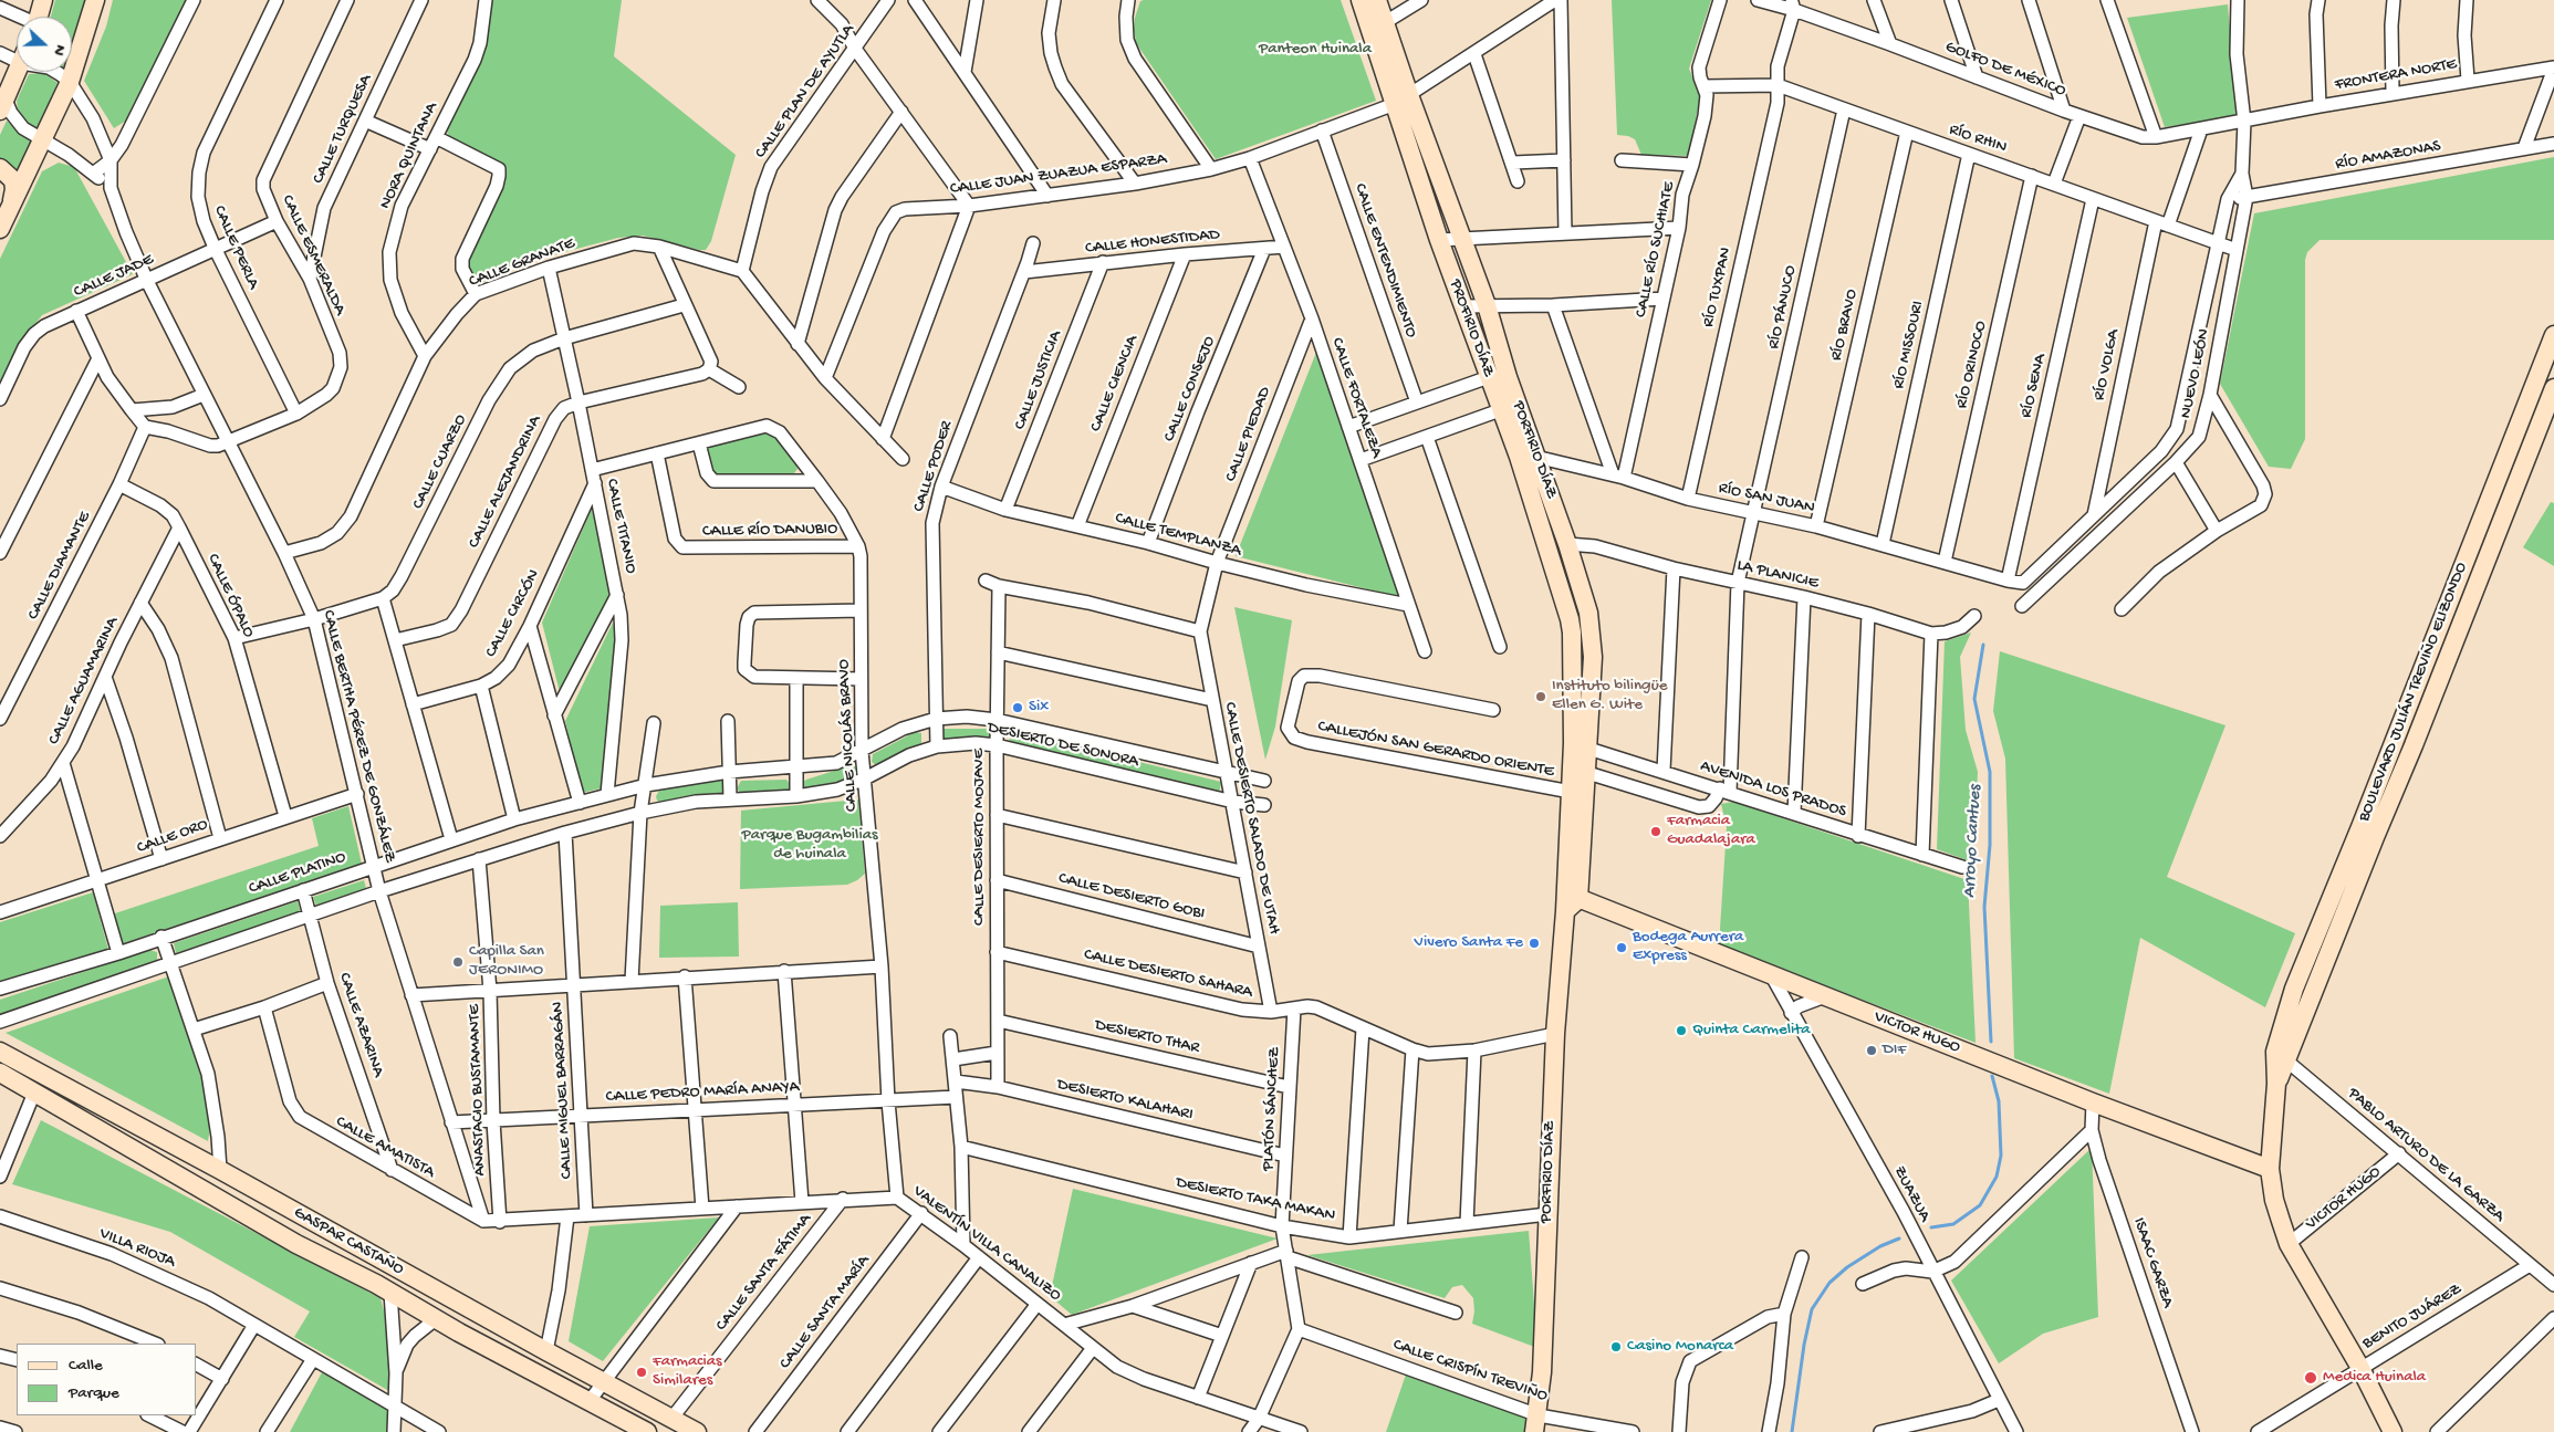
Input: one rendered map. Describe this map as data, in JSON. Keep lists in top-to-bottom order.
{
  "streets": {
    "street": [
      "GOLFO DE MÉXICO",
      "FRONTERA NORTE",
      "CALLE PLAN DE AYUTLA",
      "CALLE TURQUESA",
      "RÍO RHIN",
      "NORA QUINTANA",
      "RÍO AMAZONAS",
      "CALLE JUAN ZUAZUA ESPARZA",
      "CALLE HONESTIDAD",
      "CALLE PERLA",
      "CALLE RÍO SUCHIATE",
      "CALLE ESMERALDA",
      "CALLE ENTENDIMIENTO",
      "CALLE GRANATE",
      "CALLE JADE",
      "RÍO TUXPAN",
      "RÍO PÁNUCO",
      "RÍO BRAVO",
      "PROFIRIO DÍAZ",
      "RÍO MISSOURI",
      "RÍO ORINOCO",
      "RÍO VOLGA",
      "NUEVO LEÓN",
      "CALLE JUSTICIA",
      "CALLE CIENCIA",
      "RÍO SENA",
      "CALLE CONSEJO",
      "CALLE FORTALEZA",
      "CALLE PIEDAD",
      "PORFIRIO DÍAZ",
      "CALLE CUARZO",
      "CALLE PODER",
      "CALLE ALEJANDRINA",
      "RÍO SAN JUAN",
      "CALLE TITANIO",
      "CALLE RÍO DANUBIO",
      "CALLE TEMPLANZA",
      "CALLE DIAMANTE",
      "LA PLANICIE",
      "CALLE ÓPALO",
      "CALLE CIRCÓN",
      "CALLE AGUAMARINA",
      "BOULEVARD JULIÁN TREVIÑO ELIZONDO",
      "CALLE NICOLÁS BRAVO",
      "CALLE BERTHA PÉREZ DE GONZÁLEZ",
      "DESIERTO DE SONORA",
      "CALLEJÓN SAN GERARDO ORIENTE",
      "AVENIDA LOS PRADOS",
      "CALLE DESIERTO SALADO DE UTAH",
      "CALLE ORO",
      "CALLE DESIERTO MOJAVE",
      "CALLE PLATINO",
      "CALLE DESIERTO GOBI",
      "CALLE DESIERTO SAHARA",
      "CALLE AZARINA",
      "VICTOR HUGO",
      "DESIERTO THAR",
      "ANASTACIO BUSTAMANTE",
      "CALLE MIGUEL BARRAGÁN",
      "CALLE PEDRO MARÍA ANAYA",
      "DESIERTO KALAHARI",
      "PLATÓN SÁNCHEZ",
      "CALLE AMATISTA",
      "PABLO ARTURO DE LA GARZA",
      "ZUAZUA",
      "DESIERTO TAKA MAKAN",
      "GASPAR CASTAÑO",
      "VALENTÍN VILLA CANALIZO",
      "VILLA RIOJA",
      "ISAAC GARZA",
      "CALLE SANTA FÁTIMA",
      "CALLE SANTA MARÍA",
      "BENITO JUÁREZ",
      "CALLE CRISPÍN TREVIÑO"
    ]
  },
  "crossings": [
    ["GOLFO DE MÉXICO", "FRONTERA NORTE"],
    ["GOLFO DE MÉXICO", "RÍO TUXPAN"],
    ["GOLFO DE MÉXICO", "RÍO VOLGA"],
    ["GOLFO DE MÉXICO", "NUEVO LEÓN"],
    ["FRONTERA NORTE", "NUEVO LEÓN"],
    ["CALLE PLAN DE AYUTLA", "CALLE GRANATE"],
    ["CALLE TURQUESA", "CALLE ESMERALDA"],
    ["RÍO RHIN", "CALLE RÍO SUCHIATE"],
    ["RÍO RHIN", "RÍO TUXPAN"],
    ["RÍO RHIN", "RÍO PÁNUCO"],
    ["RÍO RHIN", "RÍO BRAVO"],
    ["RÍO RHIN", "RÍO MISSOURI"],
    ["RÍO RHIN", "RÍO ORINOCO"],
    ["RÍO RHIN", "RÍO VOLGA"],
    ["RÍO RHIN", "NUEVO LEÓN"],
    ["RÍO RHIN", "RÍO SENA"],
    ["NORA QUINTANA", "CALLE GRANATE"],
    ["RÍO AMAZONAS", "NUEVO LEÓN"],
    ["CALLE JUAN ZUAZUA ESPARZA", "CALLE ENTENDIMIENTO"],
    ["CALLE JUAN ZUAZUA ESPARZA", "PROFIRIO DÍAZ"],
    ["CALLE JUAN ZUAZUA ESPARZA", "CALLE FORTALEZA"],
    ["CALLE JUAN ZUAZUA ESPARZA", "PORFIRIO DÍAZ"],
    ["CALLE HONESTIDAD", "CALLE JUSTICIA"],
    ["CALLE HONESTIDAD", "CALLE CIENCIA"],
    ["CALLE HONESTIDAD", "CALLE CONSEJO"],
    ["CALLE HONESTIDAD", "CALLE FORTALEZA"],
    ["CALLE HONESTIDAD", "CALLE PODER"],
    ["CALLE PERLA", "CALLE ESMERALDA"],
    ["CALLE PERLA", "CALLE JADE"],
    ["CALLE RÍO SUCHIATE", "RÍO SAN JUAN"],
    ["CALLE ESMERALDA", "CALLE JADE"],
    ["CALLE ESMERALDA", "CALLE BERTHA PÉREZ DE GONZÁLEZ"],
    ["CALLE GRANATE", "CALLE TITANIO"],
    ["CALLE GRANATE", "CALLE BERTHA PÉREZ DE GONZÁLEZ"],
    ["CALLE JADE", "CALLE BERTHA PÉREZ DE GONZÁLEZ"],
    ["RÍO TUXPAN", "RÍO SAN JUAN"],
    ["RÍO PÁNUCO", "RÍO SAN JUAN"],
    ["RÍO PÁNUCO", "LA PLANICIE"],
    ["RÍO PÁNUCO", "AVENIDA LOS PRADOS"],
    ["RÍO BRAVO", "RÍO SAN JUAN"],
    ["PROFIRIO DÍAZ", "PORFIRIO DÍAZ"],
    ["PROFIRIO DÍAZ", "RÍO SAN JUAN"],
    ["PROFIRIO DÍAZ", "CALLEJÓN SAN GERARDO ORIENTE"],
    ["PROFIRIO DÍAZ", "AVENIDA LOS PRADOS"],
    ["RÍO MISSOURI", "RÍO SAN JUAN"],
    ["RÍO ORINOCO", "RÍO SAN JUAN"],
    ["RÍO VOLGA", "NUEVO LEÓN"],
    ["CALLE JUSTICIA", "CALLE TEMPLANZA"],
    ["CALLE CIENCIA", "CALLE TEMPLANZA"],
    ["RÍO SENA", "RÍO SAN JUAN"],
    ["CALLE CONSEJO", "CALLE TEMPLANZA"],
    ["CALLE FORTALEZA", "CALLE PIEDAD"],
    ["CALLE FORTALEZA", "CALLE TEMPLANZA"],
    ["CALLE PIEDAD", "CALLE TEMPLANZA"],
    ["CALLE PIEDAD", "CALLE DESIERTO SALADO DE UTAH"],
    ["PORFIRIO DÍAZ", "RÍO SAN JUAN"],
    ["PORFIRIO DÍAZ", "LA PLANICIE"],
    ["PORFIRIO DÍAZ", "CALLEJÓN SAN GERARDO ORIENTE"],
    ["PORFIRIO DÍAZ", "AVENIDA LOS PRADOS"],
    ["PORFIRIO DÍAZ", "CALLE DESIERTO SAHARA"],
    ["PORFIRIO DÍAZ", "VICTOR HUGO"],
    ["PORFIRIO DÍAZ", "DESIERTO TAKA MAKAN"],
    ["PORFIRIO DÍAZ", "CALLE CRISPÍN TREVIÑO"],
    ["CALLE CUARZO", "CALLE TITANIO"],
    ["CALLE PODER", "CALLE TEMPLANZA"],
    ["CALLE PODER", "DESIERTO DE SONORA"],
    ["CALLE ALEJANDRINA", "CALLE TITANIO"],
    ["CALLE TITANIO", "CALLE CIRCÓN"],
    ["CALLE TITANIO", "DESIERTO DE SONORA"],
    ["CALLE TITANIO", "CALLE PLATINO"],
    ["CALLE RÍO DANUBIO", "CALLE NICOLÁS BRAVO"],
    ["CALLE DIAMANTE", "CALLE ÓPALO"],
    ["CALLE ÓPALO", "CALLE AGUAMARINA"],
    ["CALLE ÓPALO", "CALLE ORO"],
    ["BOULEVARD JULIÁN TREVIÑO ELIZONDO", "PABLO ARTURO DE LA GARZA"],
    ["CALLE NICOLÁS BRAVO", "DESIERTO DE SONORA"],
    ["CALLE NICOLÁS BRAVO", "CALLE PEDRO MARÍA ANAYA"],
    ["CALLE NICOLÁS BRAVO", "VALENTÍN VILLA CANALIZO"],
    ["CALLE BERTHA PÉREZ DE GONZÁLEZ", "CALLE ORO"],
    ["CALLE BERTHA PÉREZ DE GONZÁLEZ", "CALLE PLATINO"],
    ["CALLE BERTHA PÉREZ DE GONZÁLEZ", "CALLE PEDRO MARÍA ANAYA"],
    ["CALLE BERTHA PÉREZ DE GONZÁLEZ", "CALLE AMATISTA"],
    ["DESIERTO DE SONORA", "CALLE DESIERTO SALADO DE UTAH"],
    ["DESIERTO DE SONORA", "CALLE DESIERTO MOJAVE"],
    ["DESIERTO DE SONORA", "CALLE PLATINO"],
    ["DESIERTO DE SONORA", "CALLE MIGUEL BARRAGÁN"],
    ["CALLE DESIERTO SALADO DE UTAH", "CALLE DESIERTO GOBI"],
    ["CALLE DESIERTO SALADO DE UTAH", "CALLE DESIERTO SAHARA"],
    ["CALLE DESIERTO MOJAVE", "CALLE DESIERTO GOBI"],
    ["CALLE DESIERTO MOJAVE", "CALLE DESIERTO SAHARA"],
    ["CALLE DESIERTO MOJAVE", "DESIERTO THAR"],
    ["CALLE DESIERTO MOJAVE", "DESIERTO KALAHARI"],
    ["CALLE PLATINO", "CALLE AZARINA"],
    ["CALLE DESIERTO SAHARA", "PLATÓN SÁNCHEZ"],
    ["CALLE AZARINA", "CALLE AMATISTA"],
    ["VICTOR HUGO", "PABLO ARTURO DE LA GARZA"],
    ["VICTOR HUGO", "ZUAZUA"],
    ["VICTOR HUGO", "ISAAC GARZA"],
    ["DESIERTO THAR", "PLATÓN SÁNCHEZ"],
    ["ANASTACIO BUSTAMANTE", "CALLE PEDRO MARÍA ANAYA"],
    ["ANASTACIO BUSTAMANTE", "CALLE AMATISTA"],
    ["CALLE MIGUEL BARRAGÁN", "CALLE PEDRO MARÍA ANAYA"],
    ["CALLE MIGUEL BARRAGÁN", "VALENTÍN VILLA CANALIZO"],
    ["DESIERTO KALAHARI", "PLATÓN SÁNCHEZ"],
    ["PLATÓN SÁNCHEZ", "DESIERTO TAKA MAKAN"],
    ["PLATÓN SÁNCHEZ", "CALLE CRISPÍN TREVIÑO"],
    ["CALLE AMATISTA", "VALENTÍN VILLA CANALIZO"],
    ["PABLO ARTURO DE LA GARZA", "BENITO JUÁREZ"],
    ["GASPAR CASTAÑO", "CALLE SANTA FÁTIMA"],
    ["VALENTÍN VILLA CANALIZO", "CALLE SANTA FÁTIMA"],
    ["VALENTÍN VILLA CANALIZO", "CALLE SANTA MARÍA"]
  ],
  "water": ["Arroyo Cantues"],
  "parks": ["Panteon Huinala", "Parque Bugambilias de huinala"],
  "places": [
    "Instituto bilingüe Ellen G. Wite",
    "Six",
    "Farmacia Guadalajara",
    "Vivero Santa Fe",
    "Bodega Aurrera Express",
    "Capilla San JERONIMO",
    "Quinta Carmelita",
    "DIF",
    "Casino Monarca",
    "Farmacias Similares",
    "Medica Huinala"
  ],
  "legend": ["Calle", "Parque"],
  "north": "right"
}
